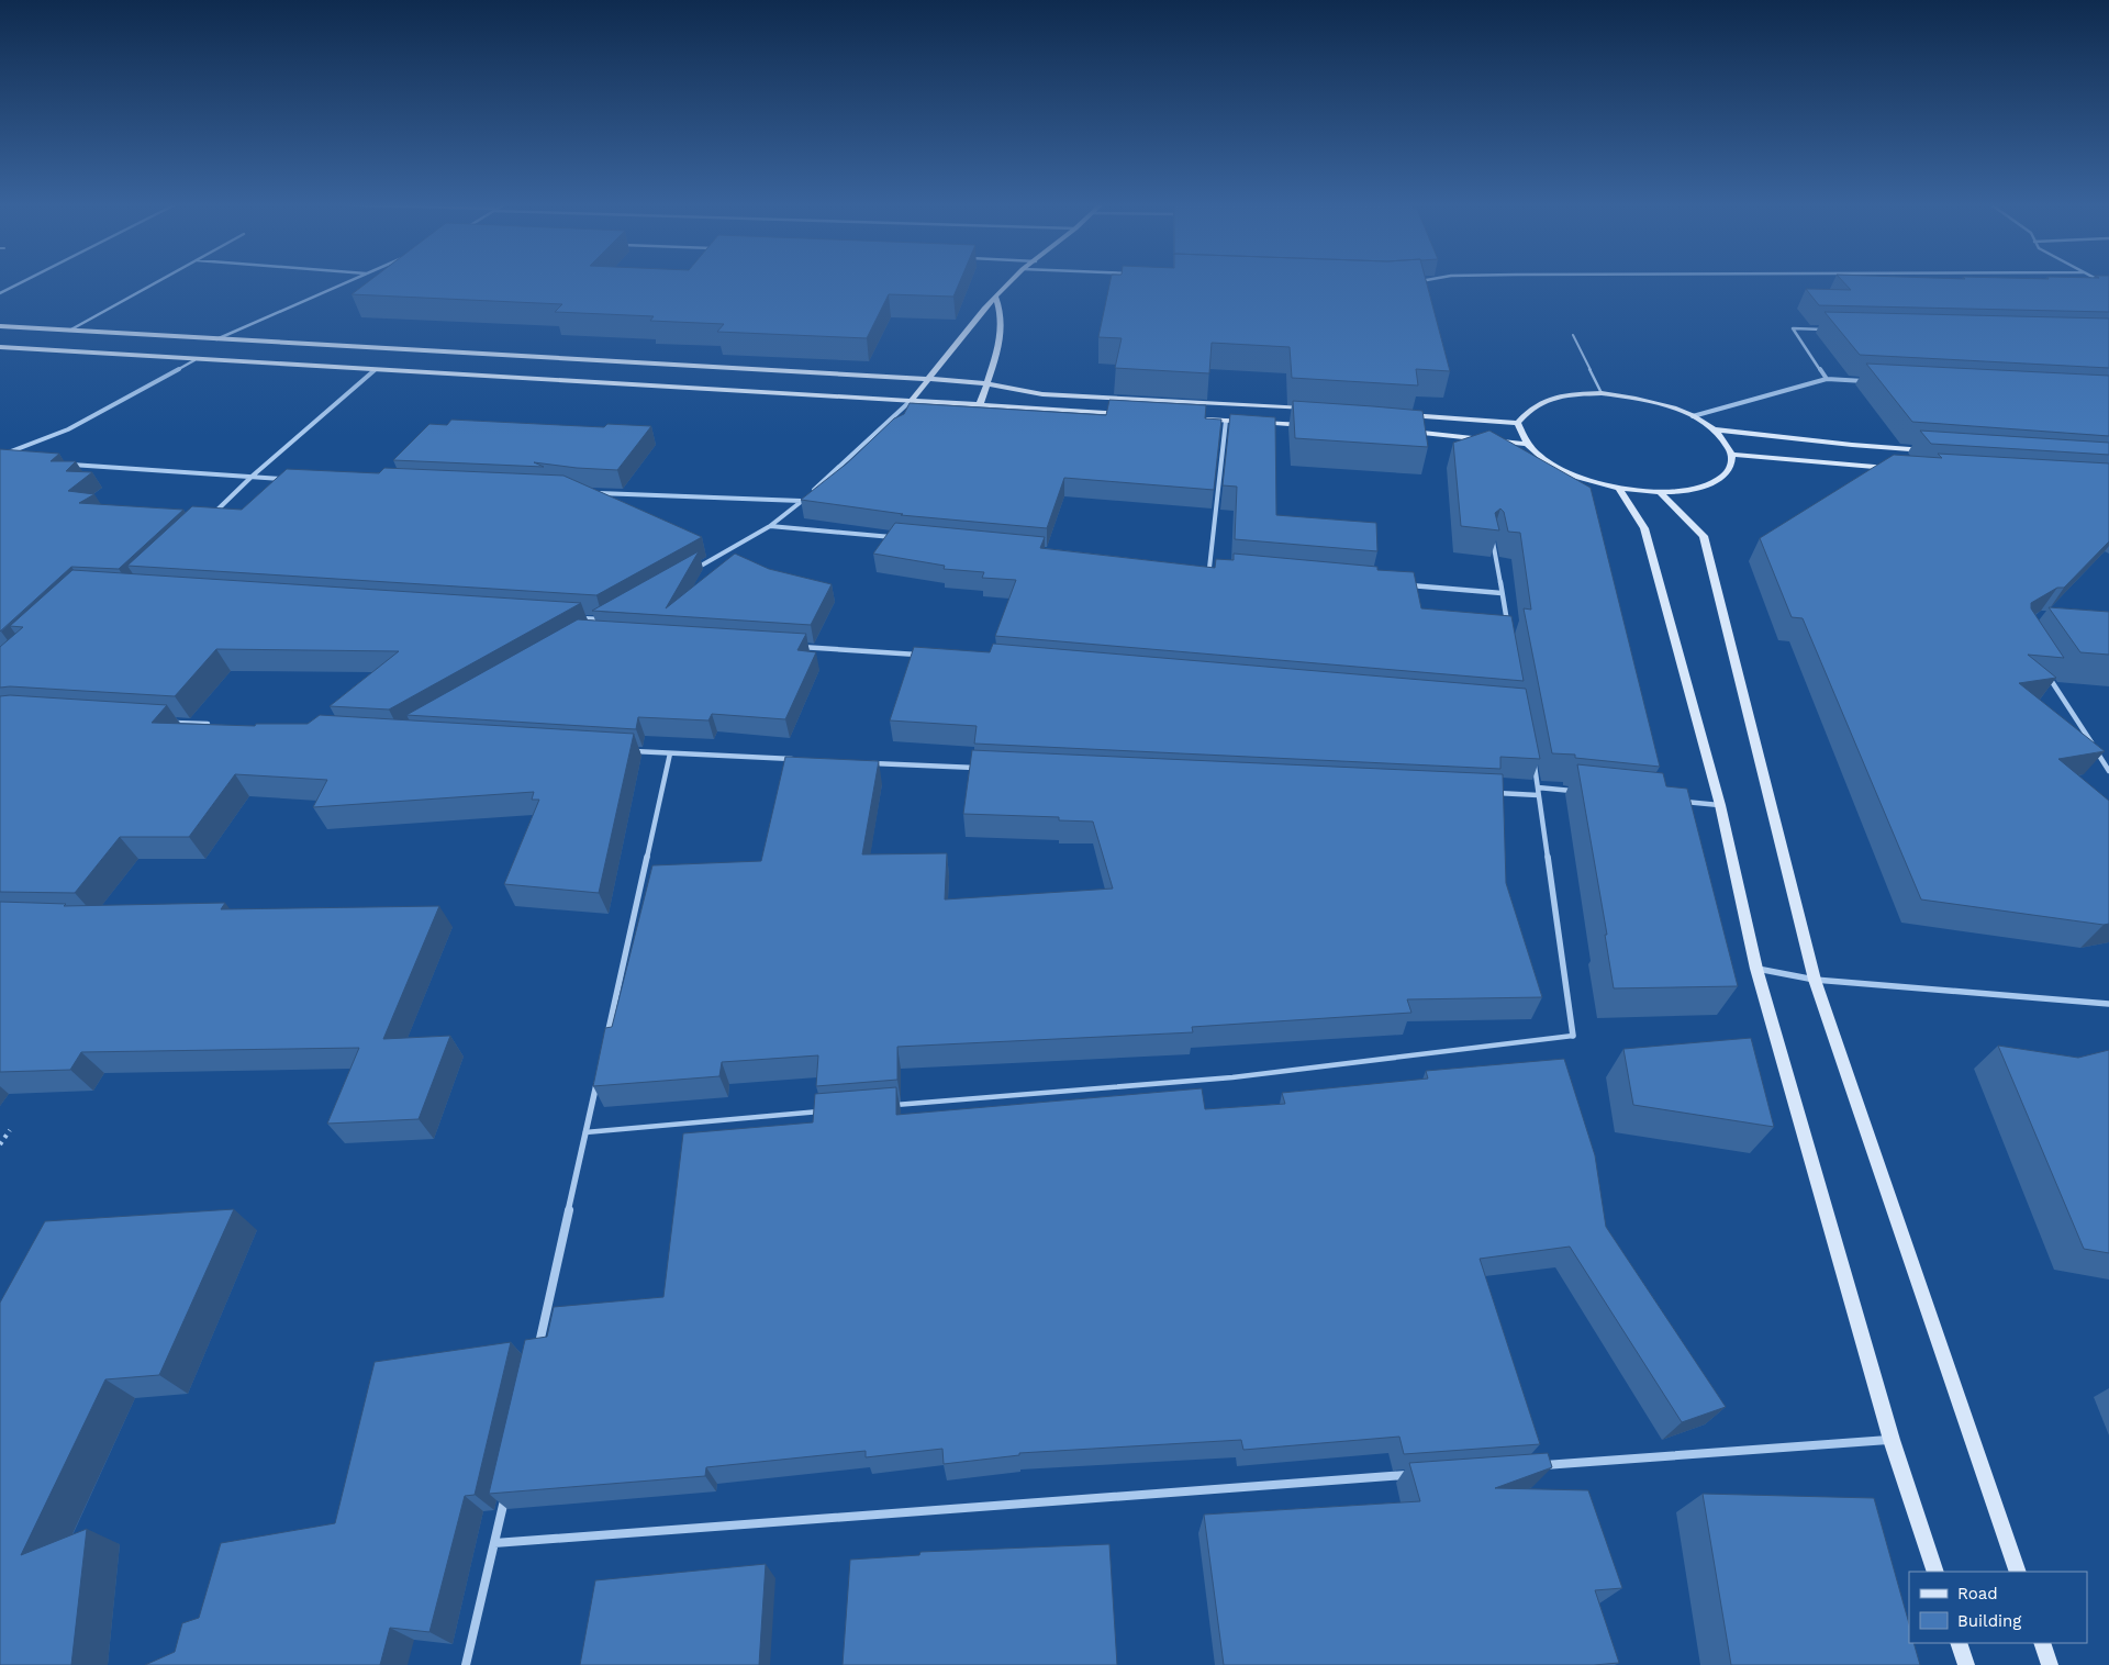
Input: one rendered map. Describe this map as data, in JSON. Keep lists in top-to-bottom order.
{
  "legend": ["Road", "Building"]
}
